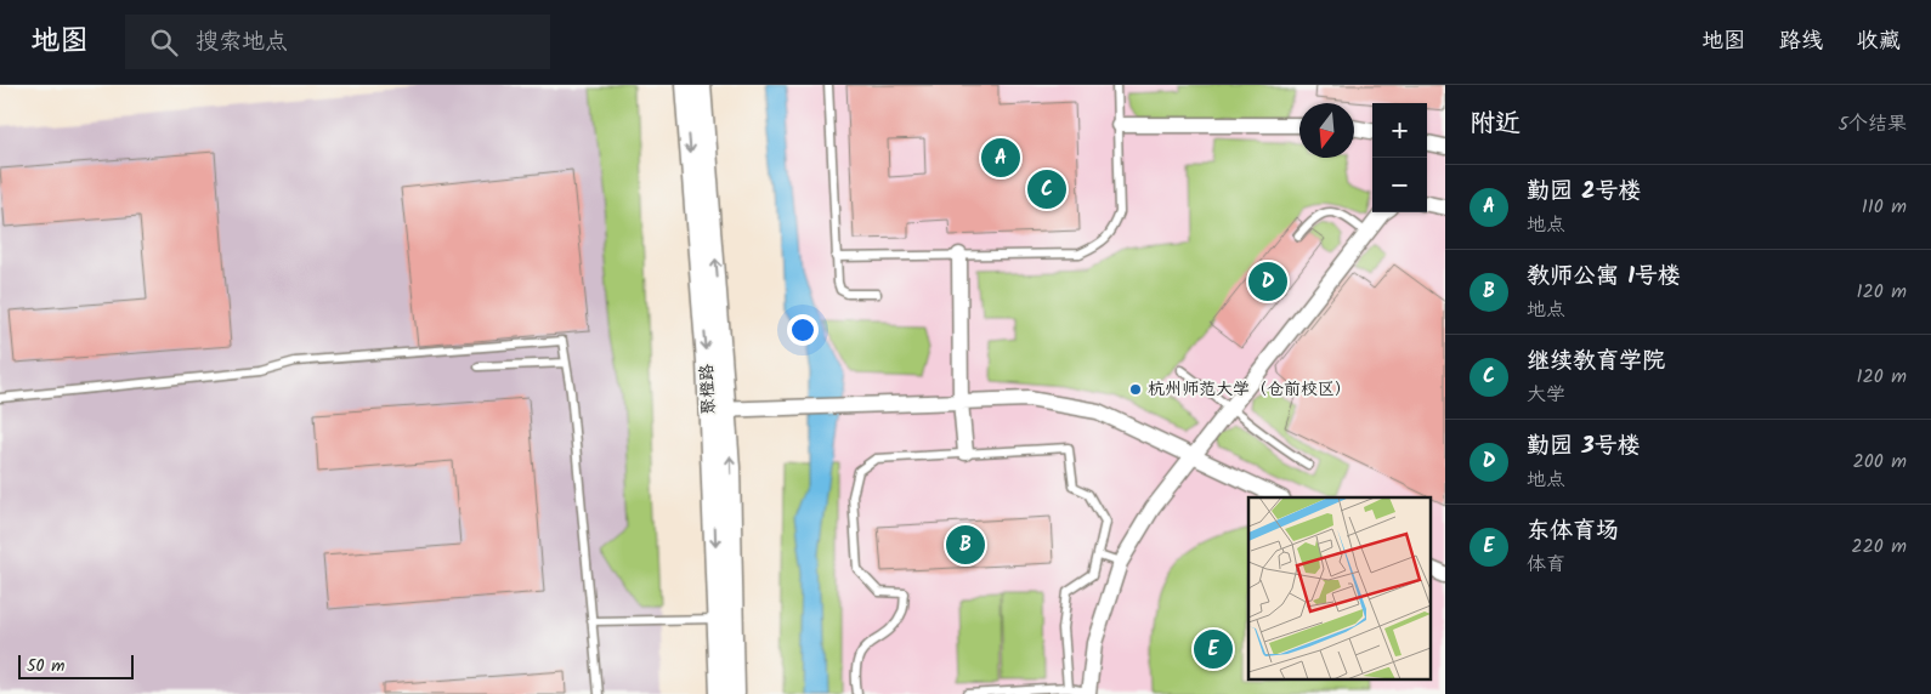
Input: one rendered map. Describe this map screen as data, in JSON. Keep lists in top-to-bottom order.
{
  "streets": {
    "street": ["聚橙路"]
  },
  "places": ["杭州师范大学（仓前校区）"],
  "scale_bar": "50 m",
  "north": "bottom",
  "page": {
    "header": "地图",
    "search": "搜索地点",
    "nav": ["地图", "路线", "收藏"],
    "heading": ["附近", "5个结果"],
    "map_buttons": ["+", "−"],
    "pins": [
      "A",
      "C",
      "D",
      "B",
      "E"
    ],
    "list": [
      {
        "mark": "A",
        "name": "勤园 2号楼",
        "note": "地点",
        "value": "110 m"
      },
      {
        "mark": "B",
        "name": "教师公寓 1号楼",
        "note": "地点",
        "value": "120 m"
      },
      {
        "mark": "C",
        "name": "继续教育学院",
        "note": "大学",
        "value": "120 m"
      },
      {
        "mark": "D",
        "name": "勤园 3号楼",
        "note": "地点",
        "value": "200 m"
      },
      {
        "mark": "E",
        "name": "东体育场",
        "note": "体育",
        "value": "220 m"
      }
    ],
    "scale": "50 m"
  }
}
